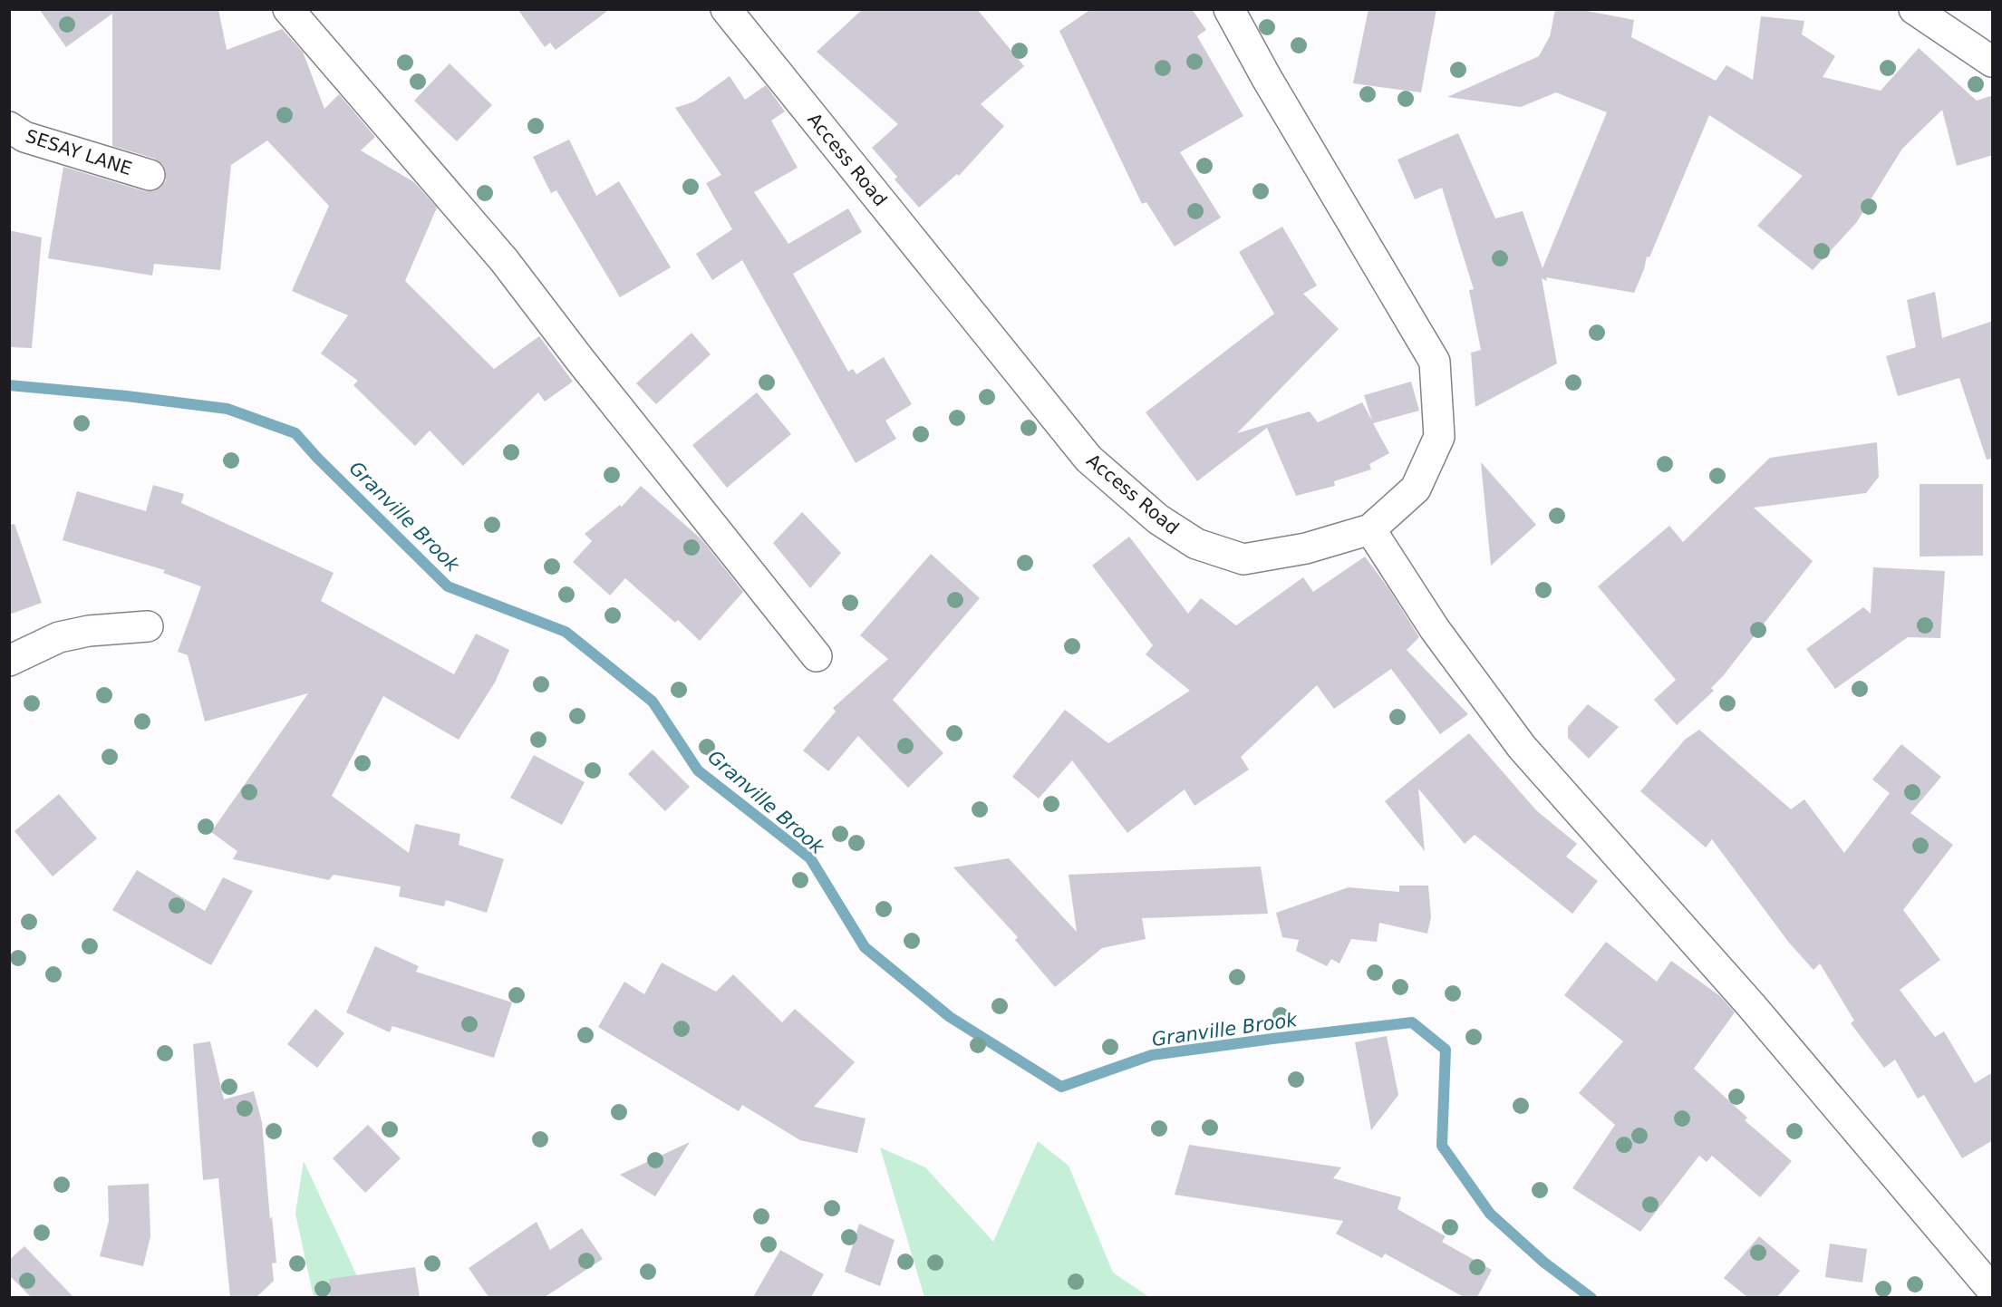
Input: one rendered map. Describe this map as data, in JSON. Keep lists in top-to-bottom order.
{
  "streets": {
    "street": ["SESAY LANE", "Access Road"]
  },
  "water": ["Granville Brook"]
}
